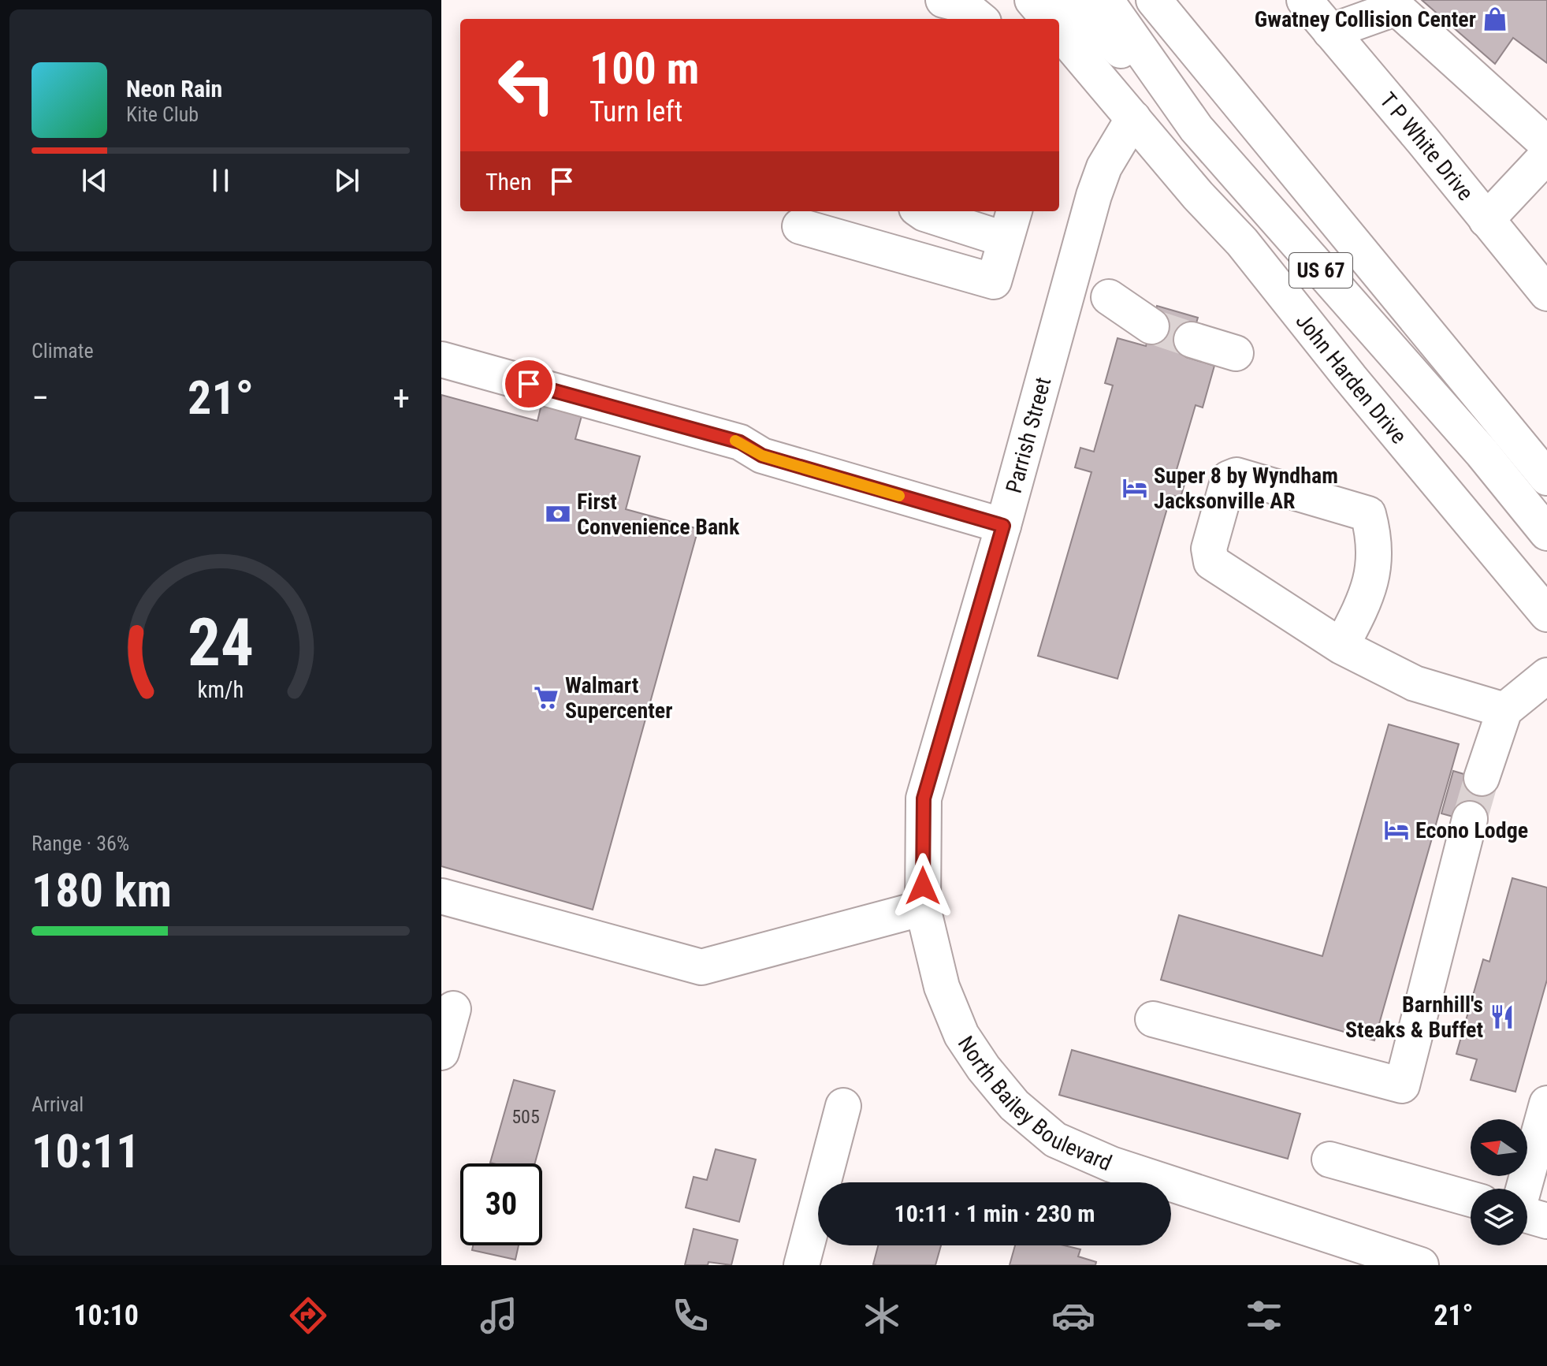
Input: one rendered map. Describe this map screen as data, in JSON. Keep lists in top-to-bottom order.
{
  "streets": {
    "main road": [
      "T P White Drive",
      "US 67",
      "John Harden Drive",
      "Parrish Street",
      "North Bailey Boulevard"
    ]
  },
  "crossings": [
    ["John Harden Drive", "Parrish Street"],
    ["Parrish Street", "North Bailey Boulevard"]
  ],
  "places": {
    "shop": ["Gwatney Collision Center"],
    "hotel": ["Super 8 by Wyndham Jacksonville AR", "Econo Lodge"],
    "bank": ["First Convenience Bank"],
    "supermarket": ["Walmart Supercenter"],
    "restaurant": ["Barnhill's Steaks & Buffet"]
  },
  "house_numbers": ["505"],
  "north": "left",
  "page": {
    "turn": ["100 m", "Turn left"],
    "song": ["Neon Rain", "Kite Club"],
    "then": "Then",
    "tile": [
      "Climate",
      ["Range · 36%", "180 km"],
      ["Arrival", "10:11"]
    ],
    "heat": ["−", "21°", "+"],
    "limit": "30",
    "trip": "10:11 · 1 min · 230 m",
    "tabs": ["10:10", "21°"],
    "gauge": ["24", "km/h"]
  }
}
